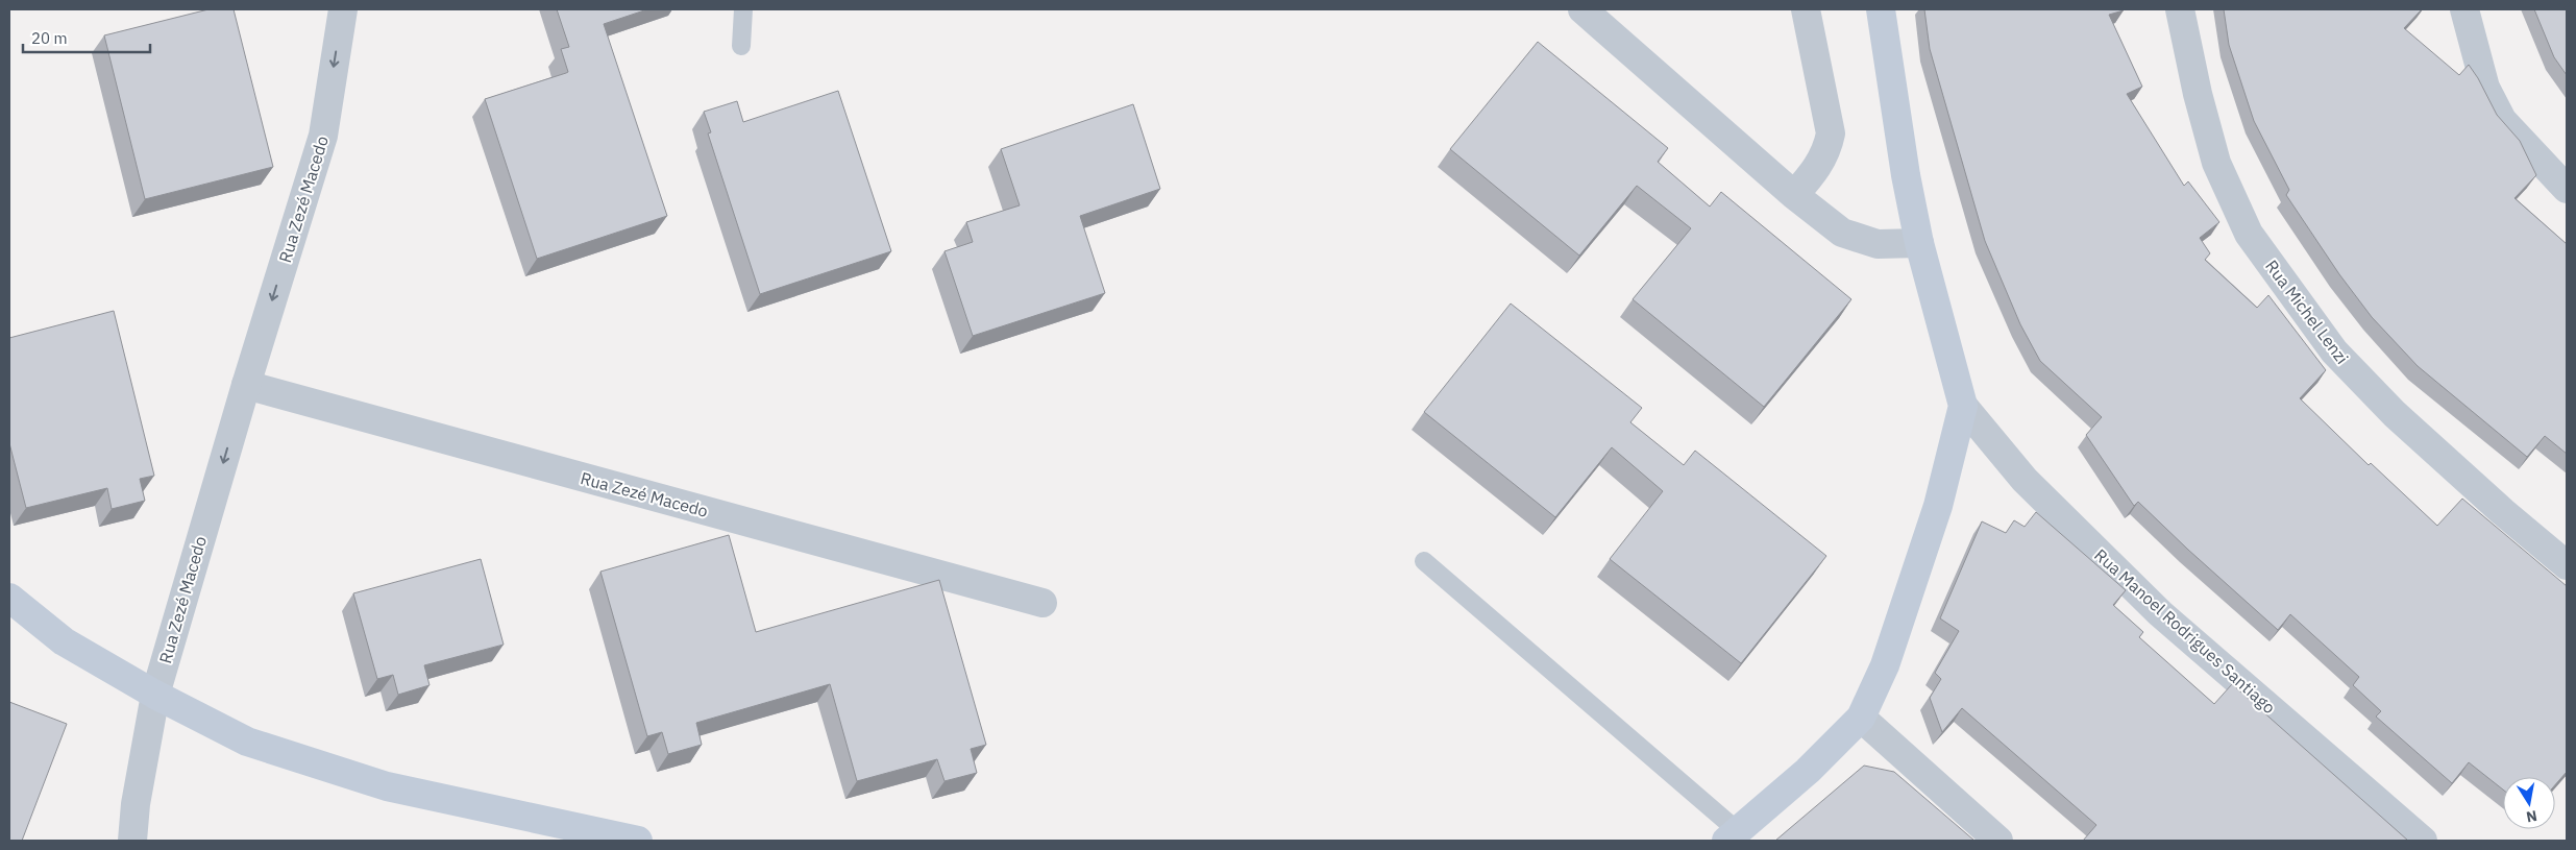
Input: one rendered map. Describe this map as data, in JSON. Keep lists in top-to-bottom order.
{
  "streets": {
    "main road": ["Rua Manoel Rodrigues Santiago"],
    "street": ["Rua Zezé Macedo", "Rua Michel Lenzi"]
  },
  "one_way": ["Rua Zezé Macedo"],
  "scale_bar": "20 m",
  "north": "bottom"
}
